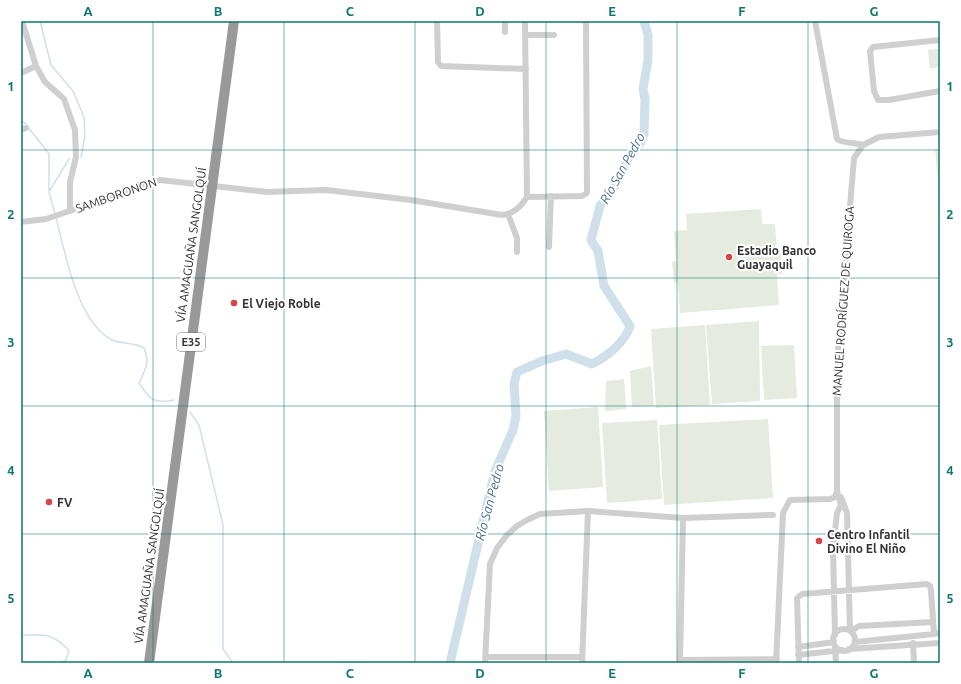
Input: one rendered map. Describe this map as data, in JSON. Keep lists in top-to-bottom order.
{
  "streets": {
    "highway": ["VÍA AMAGUAÑA SANGOLQUÍ", "E35"],
    "street": ["SAMBORONON", "MANUEL RODRÍGUEZ DE QUIROGA"]
  },
  "crossings": [
    ["SAMBORONON", "VÍA AMAGUAÑA SANGOLQUÍ"]
  ],
  "water": ["Río San Pedro"],
  "places": [
    "Estadio Banco Guayaquil",
    "El Viejo Roble",
    "FV",
    "Centro Infantil Divino El Niño"
  ],
  "grid": {
    "columns": [
      "A",
      "B",
      "C",
      "D",
      "E",
      "F",
      "G"
    ],
    "rows": [
      "1",
      "2",
      "3",
      "4",
      "5"
    ]
  }
}
